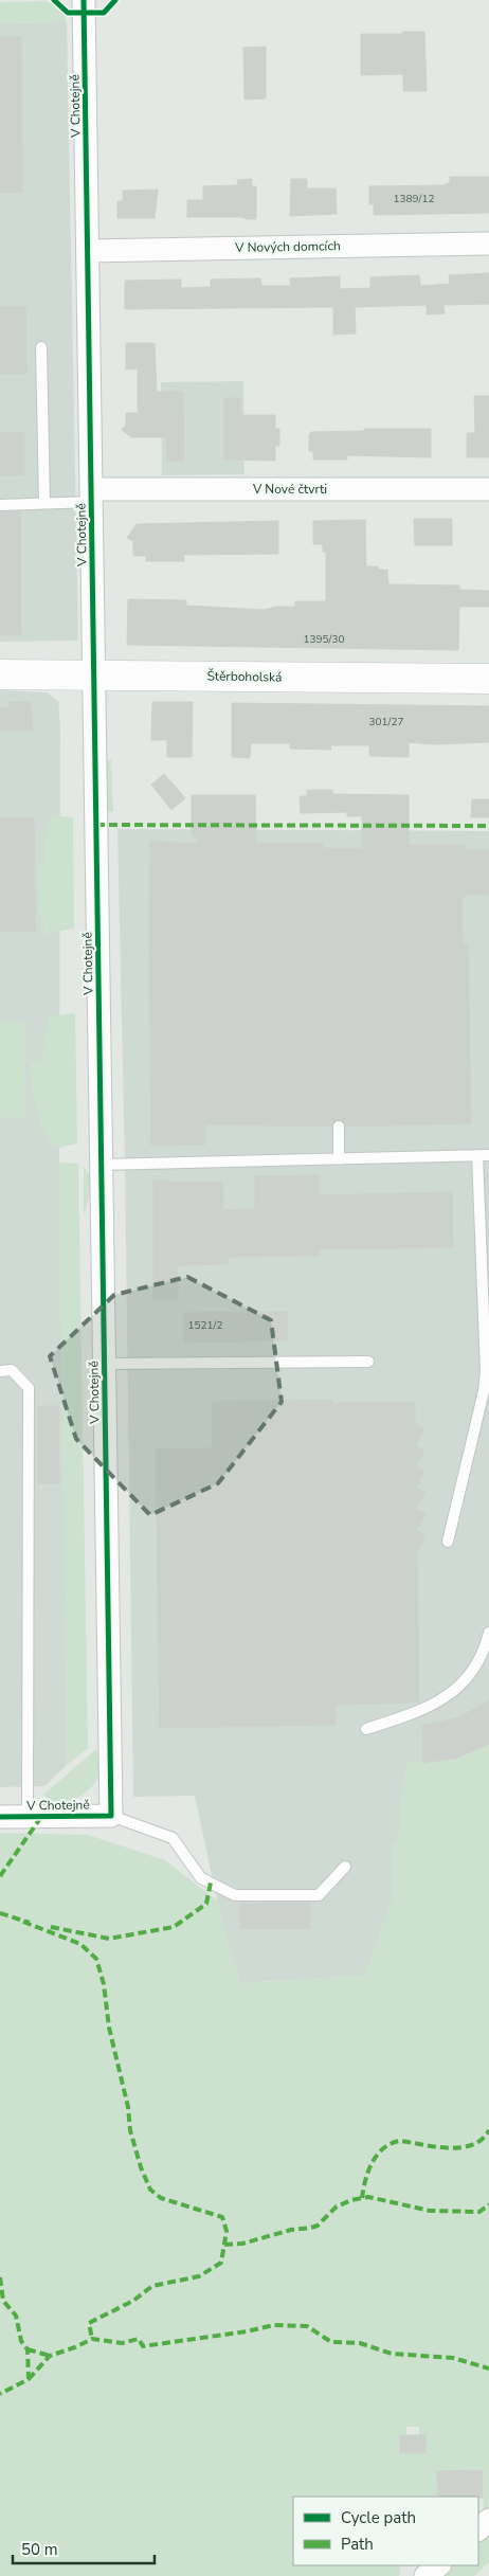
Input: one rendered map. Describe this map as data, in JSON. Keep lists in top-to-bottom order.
{
  "streets": {
    "street": [
      "V Chotejně",
      "V Nových domcích",
      "V Nové čtvrti",
      "Štěrboholská"
    ]
  },
  "crossings": [
    ["V Chotejně", "V Nových domcích"],
    ["V Chotejně", "V Nové čtvrti"],
    ["V Chotejně", "Štěrboholská"]
  ],
  "house_numbers": [
    "1389/12",
    "1395/30",
    "301/27",
    "1521/2"
  ],
  "legend": ["Cycle path", "Path"],
  "scale_bar": "50 m"
}
